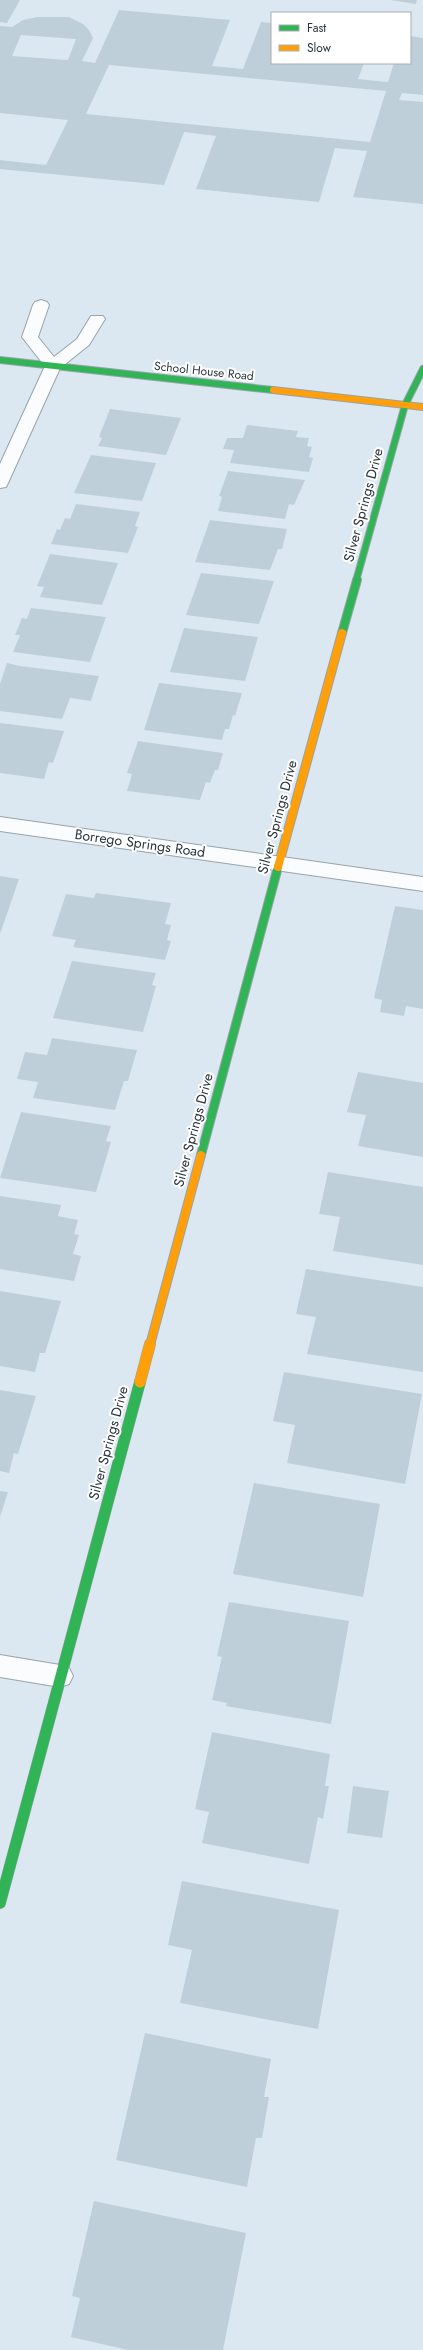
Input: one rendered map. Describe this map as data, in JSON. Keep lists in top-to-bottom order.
{
  "streets": {
    "street": ["School House Road", "Silver Springs Drive", "Borrego Springs Road"]
  },
  "crossings": [
    ["School House Road", "Silver Springs Drive"],
    ["Silver Springs Drive", "Borrego Springs Road"]
  ],
  "legend": ["Fast", "Slow"]
}
